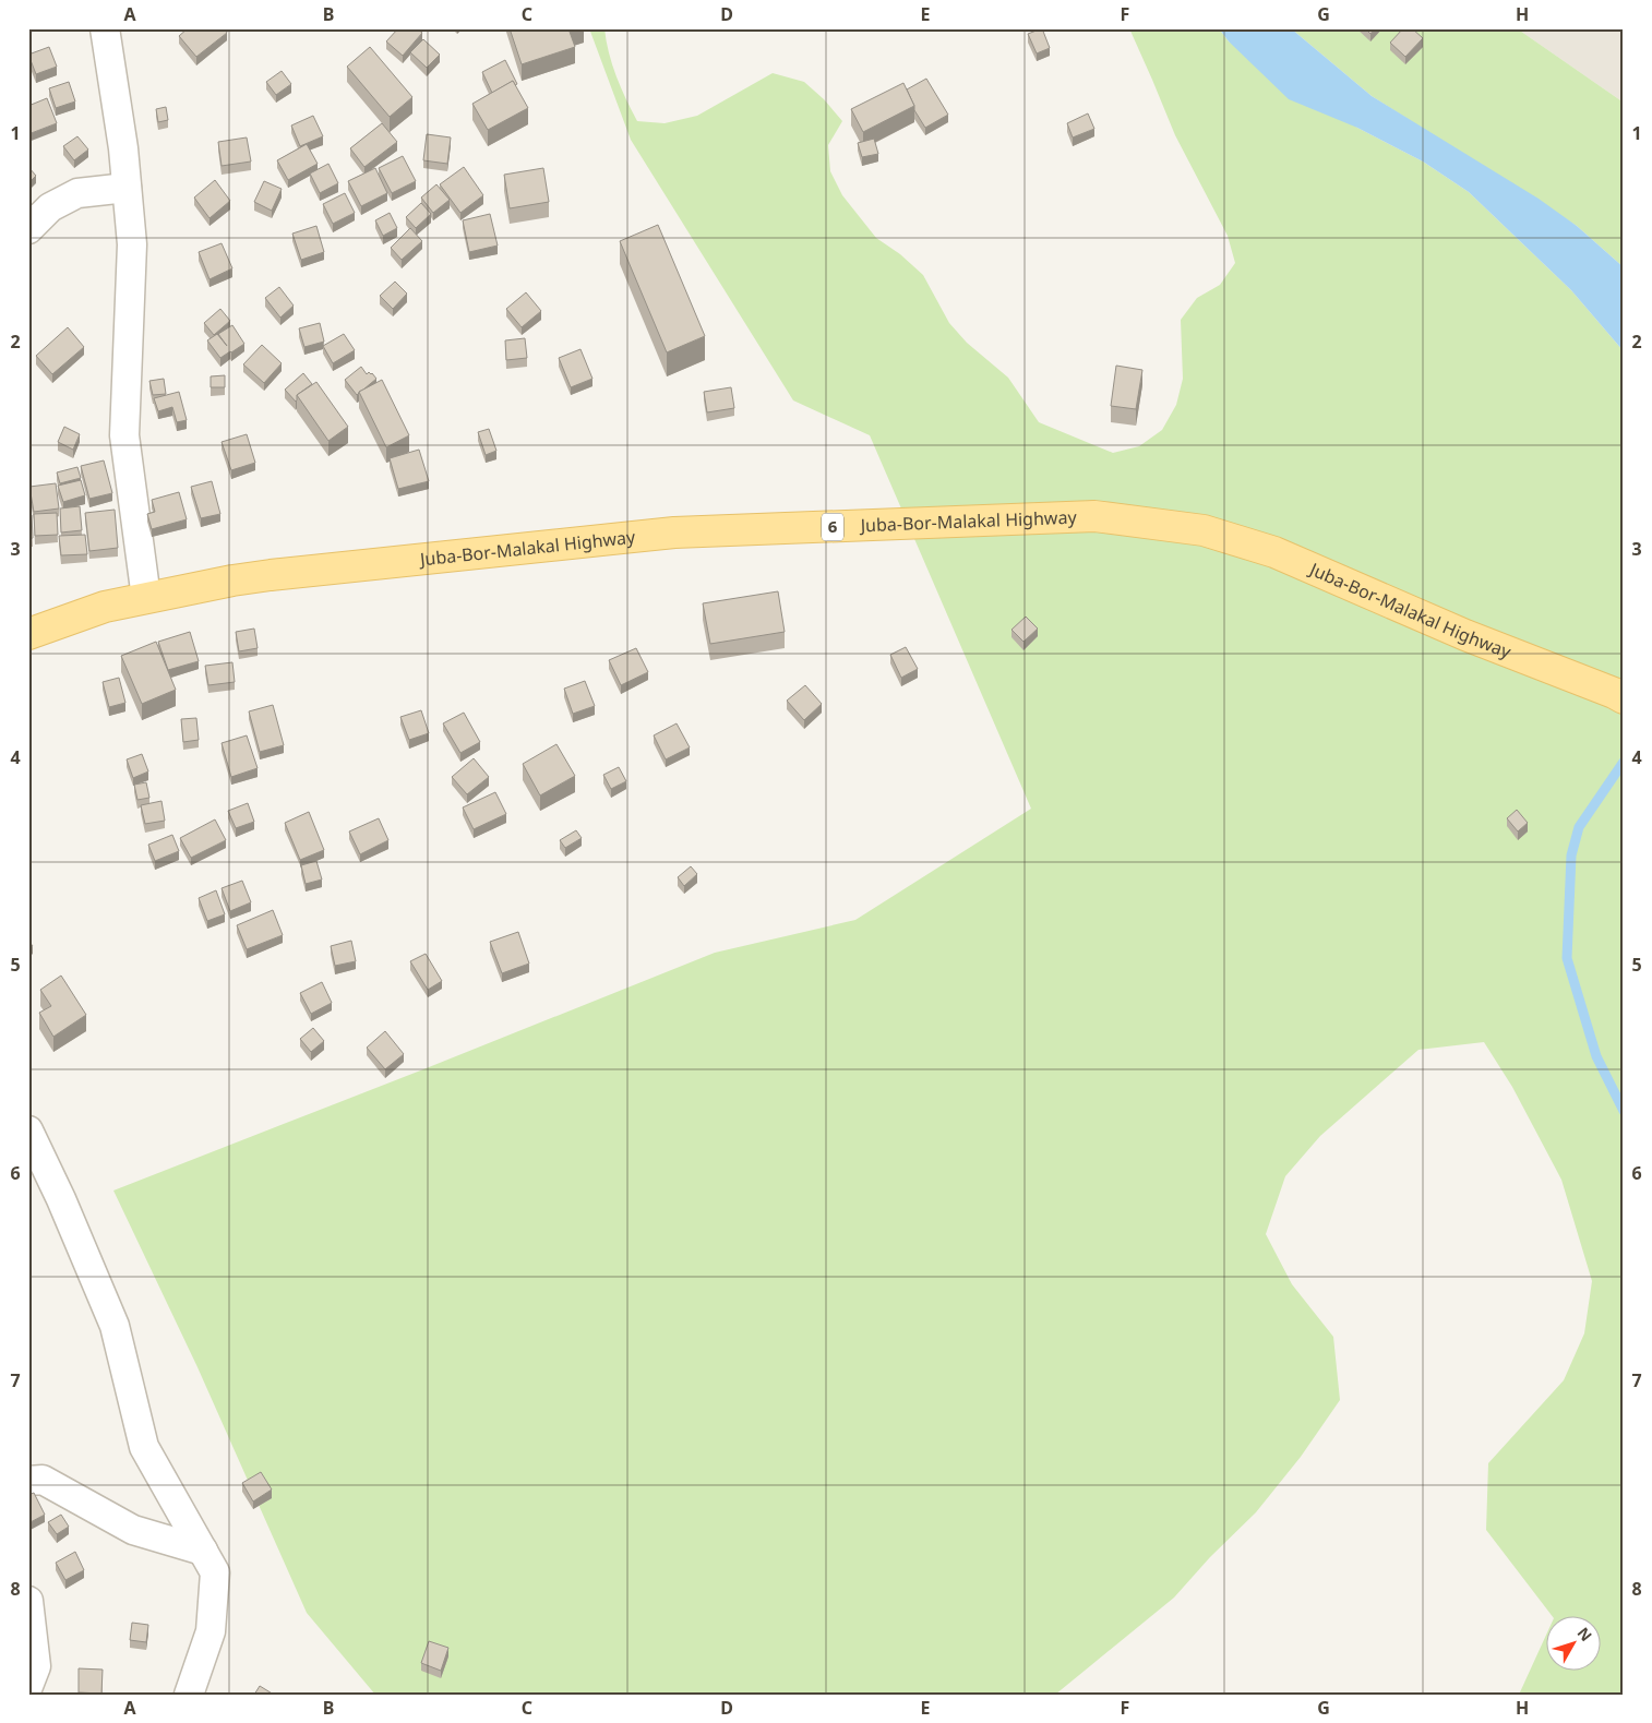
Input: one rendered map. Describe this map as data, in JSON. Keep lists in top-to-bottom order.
{
  "streets": {
    "main road": ["Juba-Bor-Malakal Highway", "6"]
  },
  "north": "top right",
  "grid": {
    "columns": [
      "A",
      "B",
      "C",
      "D",
      "E",
      "F",
      "G",
      "H"
    ],
    "rows": [
      "1",
      "2",
      "3",
      "4",
      "5",
      "6",
      "7",
      "8"
    ]
  }
}
